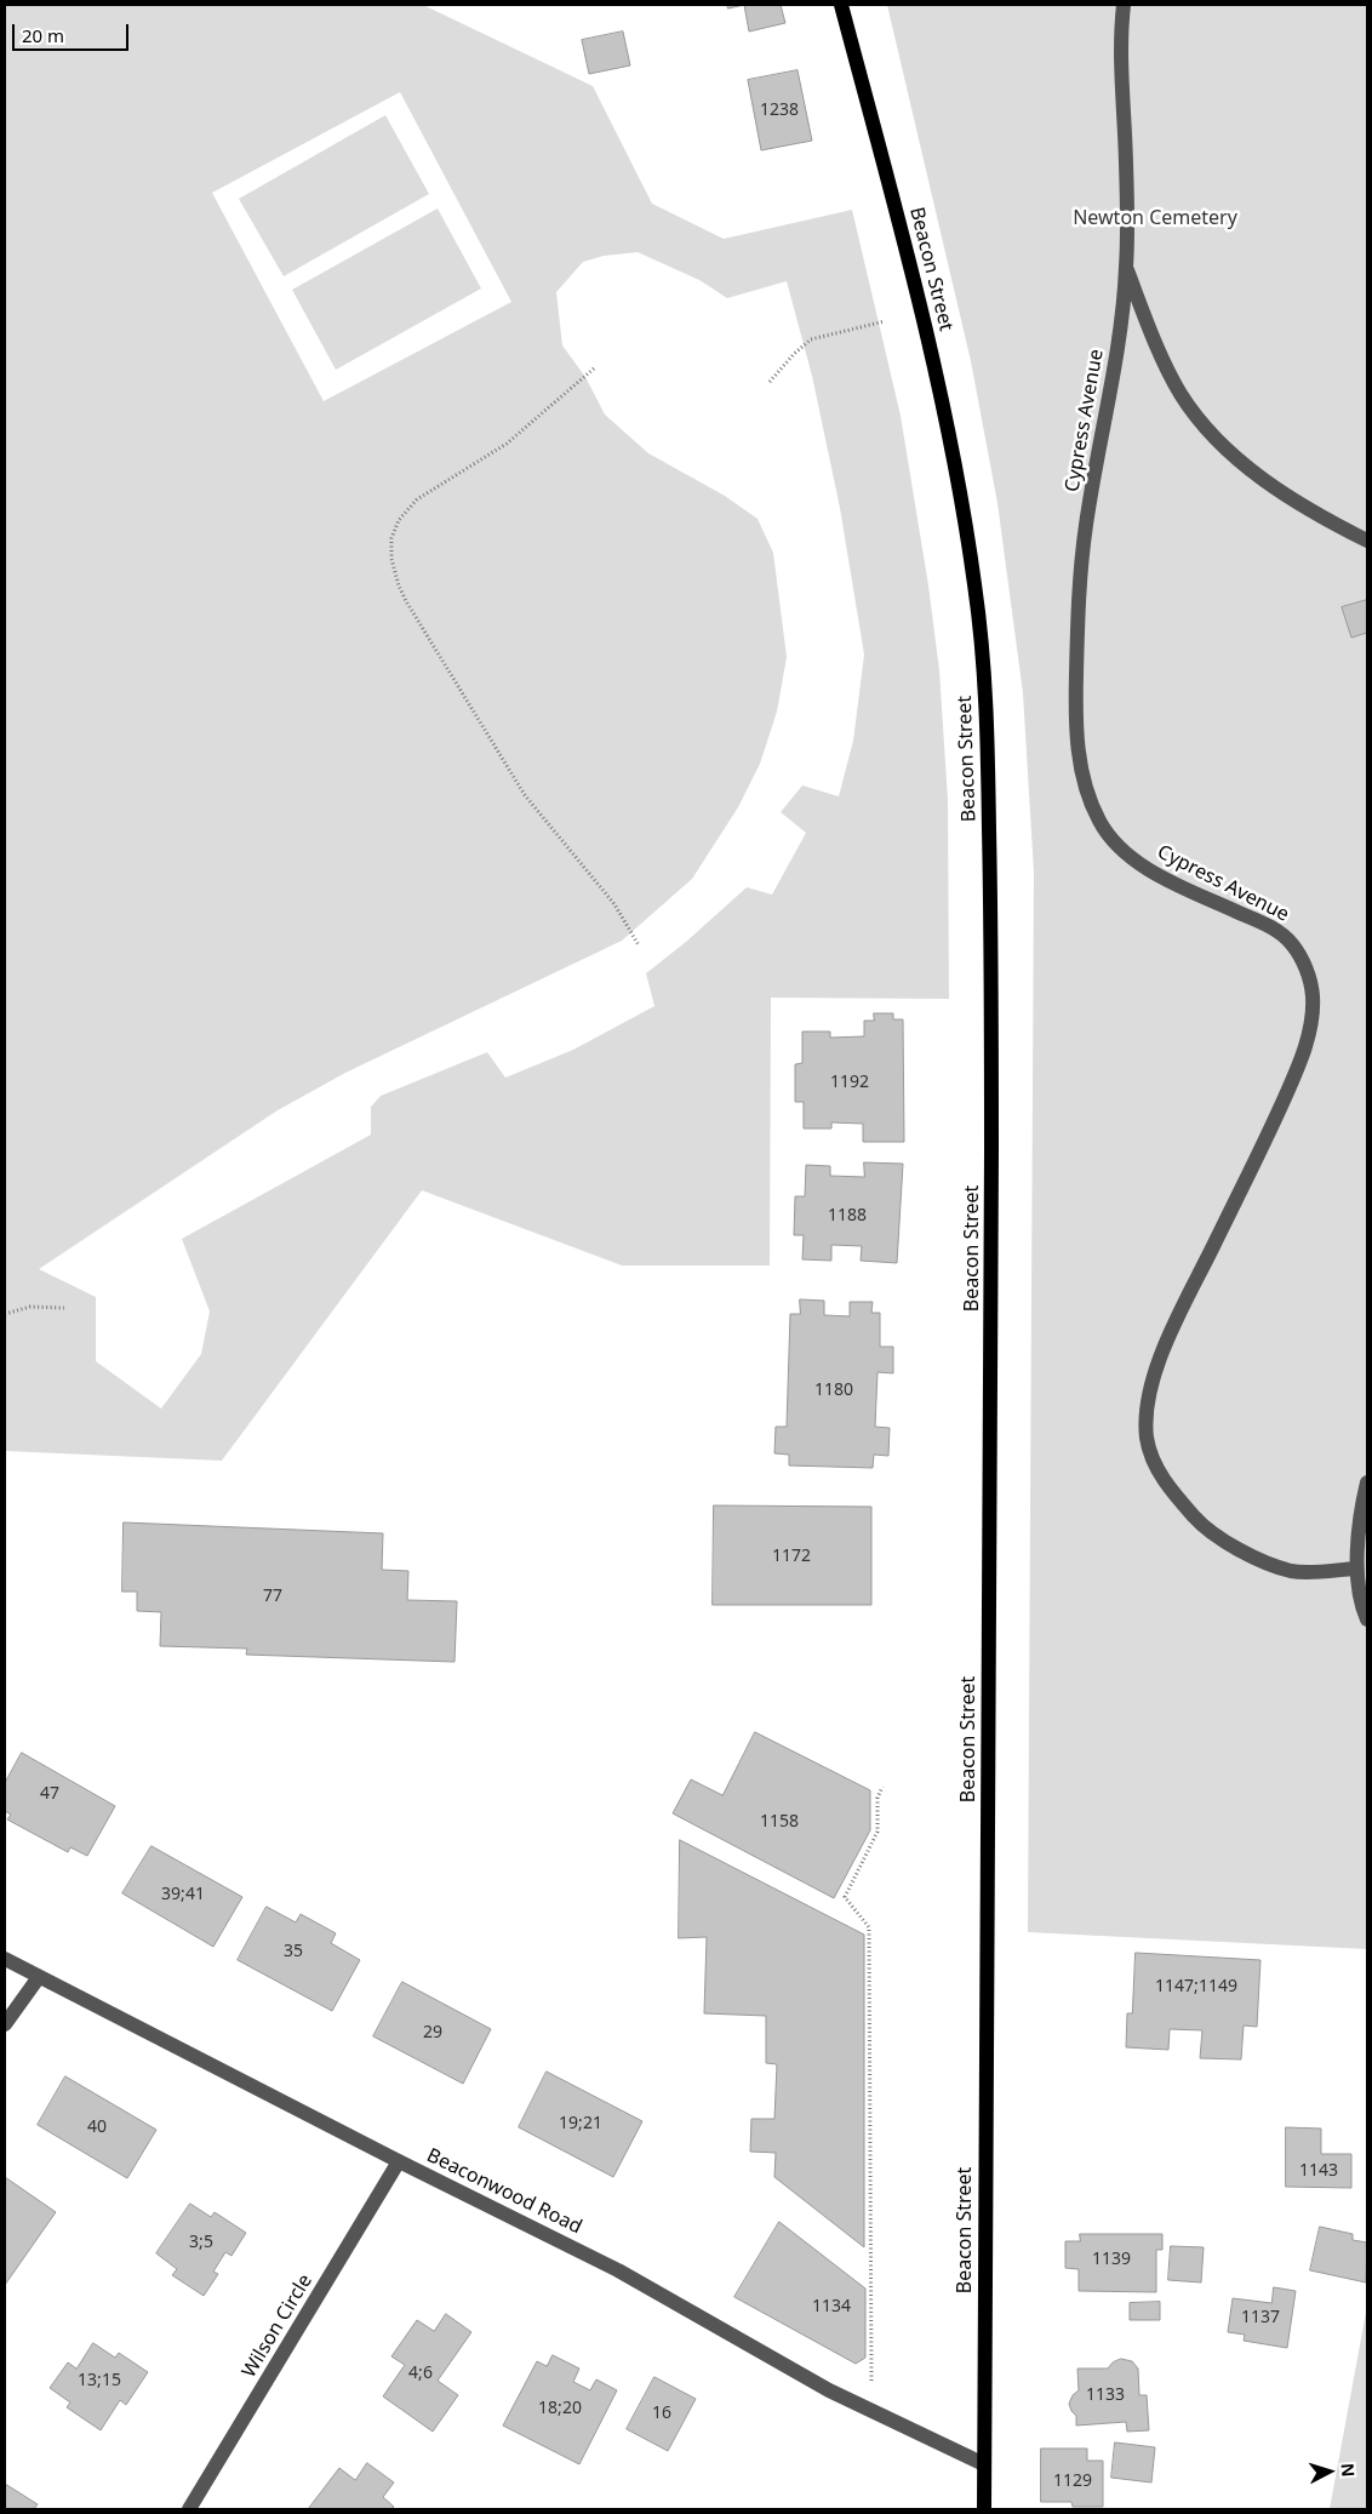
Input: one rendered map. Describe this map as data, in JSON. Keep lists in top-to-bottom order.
{
  "streets": {
    "main road": ["Beacon Street"],
    "street": ["Cypress Avenue", "Beaconwood Road", "Wilson Circle"]
  },
  "crossings": [
    ["Beacon Street", "Beaconwood Road"],
    ["Beaconwood Road", "Wilson Circle"]
  ],
  "parks": ["Newton Cemetery"],
  "house_numbers": [
    "1238",
    "1192",
    "1188",
    "1180",
    "1172",
    "77",
    "47",
    "1158",
    "39;41",
    "35",
    "1147;1149",
    "29",
    "19;21",
    "40",
    "1143",
    "3;5",
    "1139",
    "1134",
    "1137",
    "4;6",
    "13;15",
    "1133",
    "18;20",
    "16",
    "1129"
  ],
  "scale_bar": "20 m",
  "north": "right"
}
